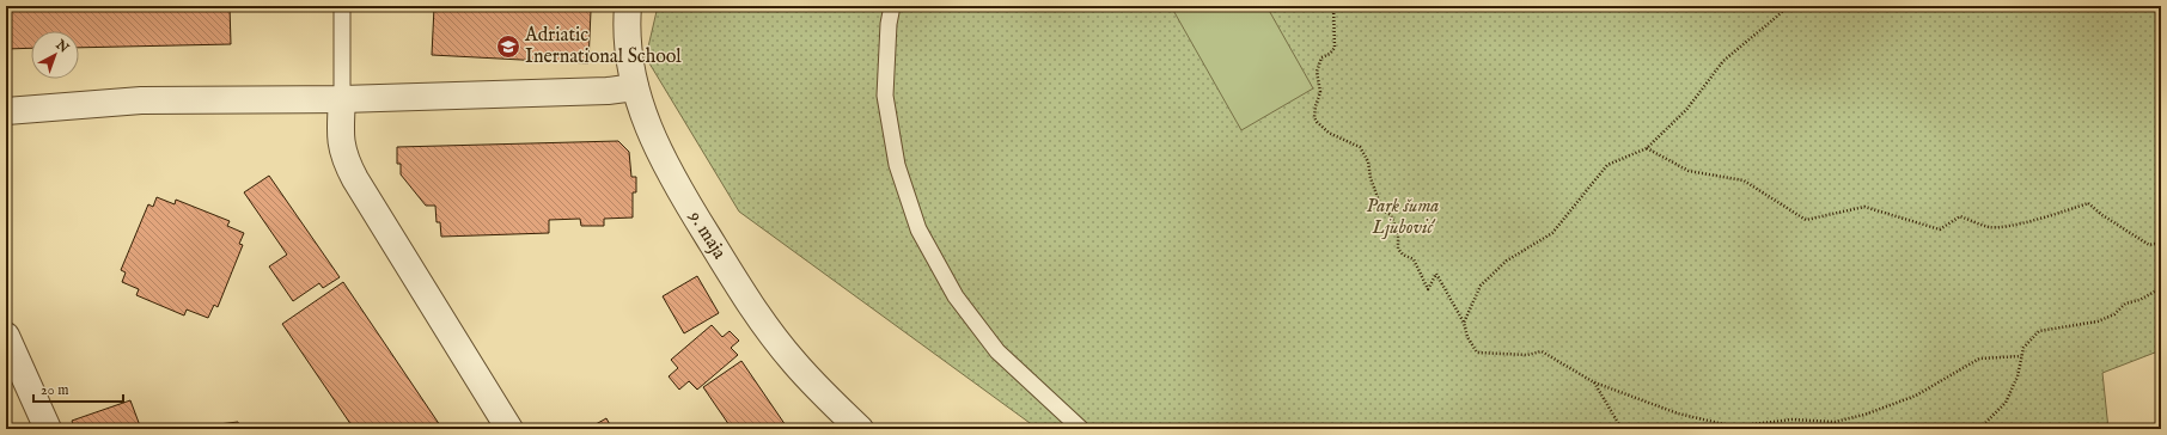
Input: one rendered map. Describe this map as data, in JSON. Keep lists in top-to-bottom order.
{
  "streets": {
    "street": ["9. maja"]
  },
  "parks": ["Park šuma Ljubović"],
  "places": {
    "school or university": ["Adriatic Inernational School"]
  },
  "scale_bar": "20 m",
  "north": "top right"
}
